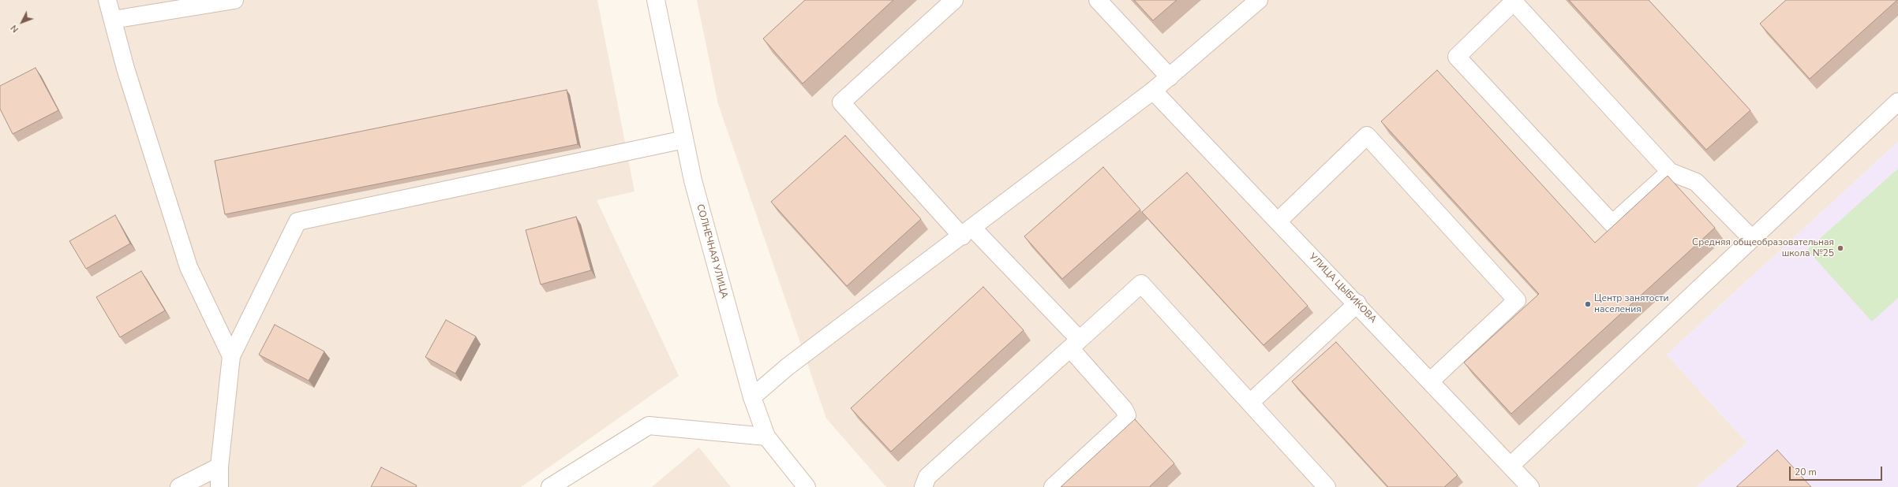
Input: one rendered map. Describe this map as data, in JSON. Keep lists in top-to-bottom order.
{
  "streets": {
    "street": ["СОЛНЕЧНАЯ УЛИЦА", "УЛИЦА ЦЫБИКОВА"]
  },
  "places": ["Средняя общеобразовательная школа №25", "Центр занятости населения"],
  "scale_bar": "20 m",
  "north": "bottom left"
}
